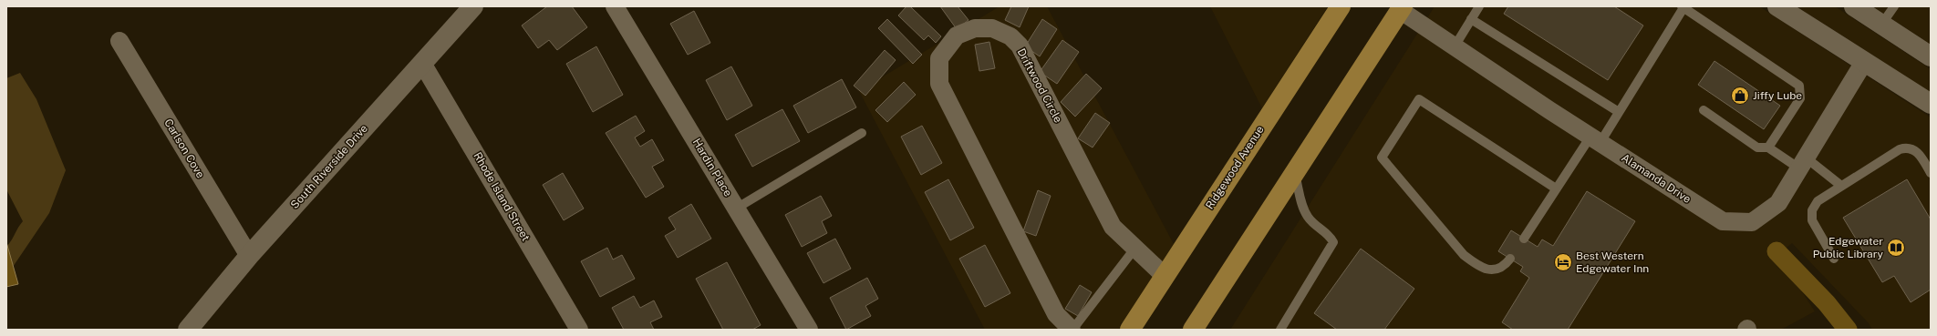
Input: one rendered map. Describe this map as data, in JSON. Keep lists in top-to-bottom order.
{
  "streets": {
    "main road": ["Ridgewood Avenue"],
    "street": [
      "Driftwood Circle",
      "Carlson Cove",
      "South Riverside Drive",
      "Hardin Place",
      "Alamanda Drive",
      "Rhode Island Street"
    ]
  },
  "crossings": [
    ["Driftwood Circle", "Ridgewood Avenue"],
    ["Carlson Cove", "South Riverside Drive"],
    ["South Riverside Drive", "Rhode Island Street"]
  ],
  "places": {
    "shop": ["Jiffy Lube"],
    "library": ["Edgewater Public Library"],
    "hotel": ["Best Western Edgewater Inn"]
  }
}
